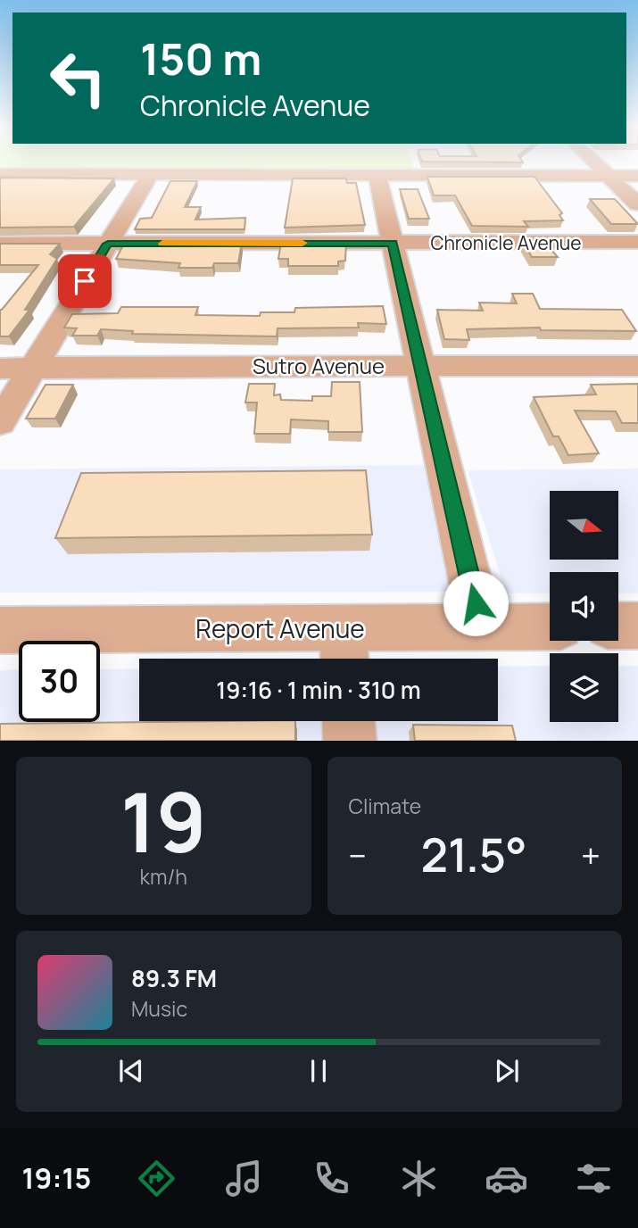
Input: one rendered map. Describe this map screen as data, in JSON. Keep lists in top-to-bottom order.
{
  "streets": {
    "street": ["Chronicle Avenue", "Sutro Avenue", "Report Avenue"]
  },
  "north": "right",
  "page": {
    "turn": ["150 m", "Chronicle Avenue"],
    "limit": "30",
    "trip": "19:16 · 1 min · 310 m",
    "tile": [
      ["19", "km/h"],
      "Climate"
    ],
    "heat": ["−", "21.5°", "+"],
    "song": ["89.3 FM", "Music"],
    "tabs": "19:15"
  }
}
